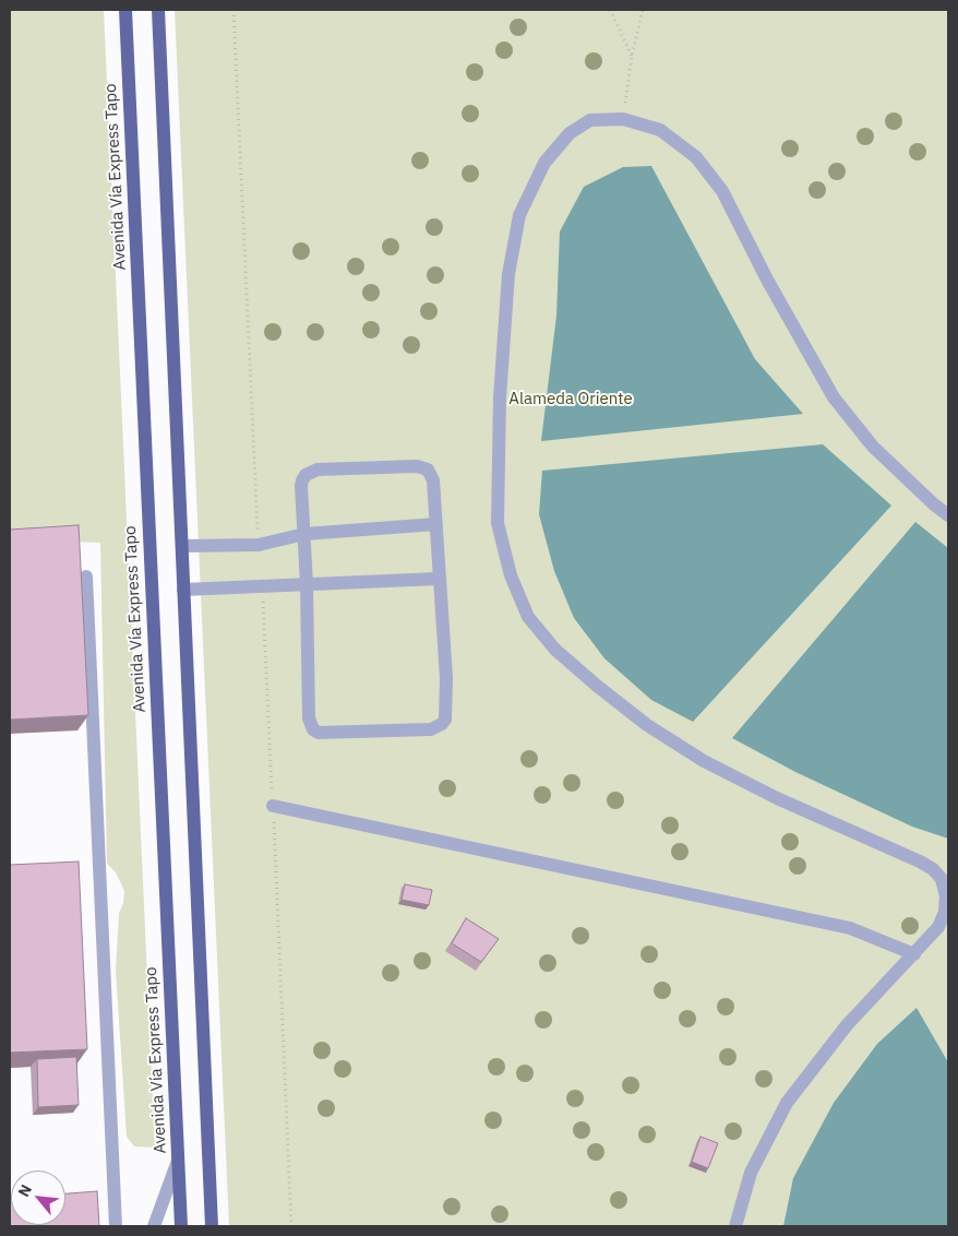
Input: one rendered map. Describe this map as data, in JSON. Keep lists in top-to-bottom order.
{
  "streets": {
    "main road": ["Avenida Vía Express Tapo"]
  },
  "parks": ["Alameda Oriente"],
  "north": "top left"
}
